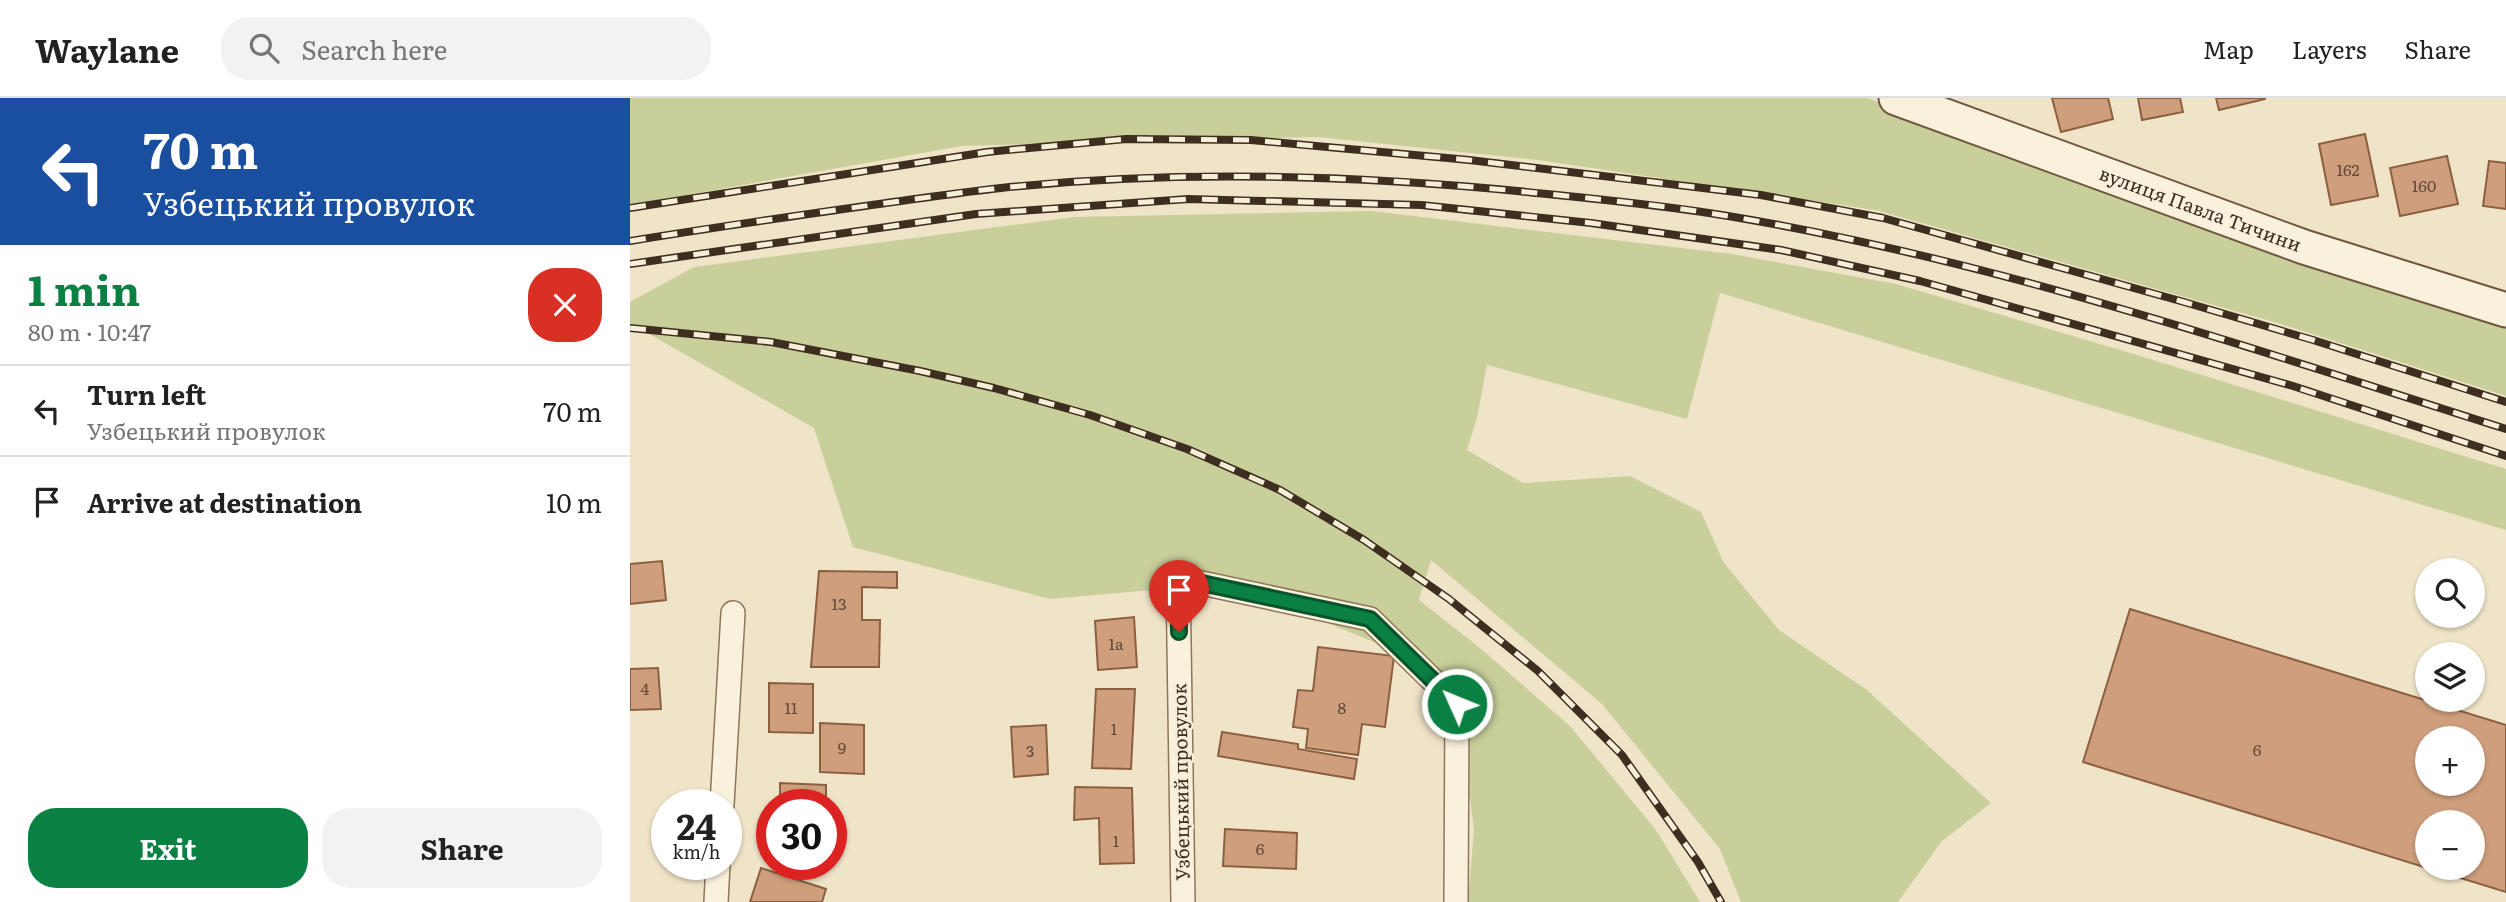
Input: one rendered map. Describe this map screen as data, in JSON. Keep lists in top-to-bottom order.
{
  "streets": {
    "main road": ["вулиця Павла Тичини"],
    "street": ["Узбецький провулок"]
  },
  "house_numbers": [
    "162",
    "160",
    "13",
    "1а",
    "4",
    "11",
    "8",
    "1",
    "9",
    "6",
    "3",
    "1",
    "6"
  ],
  "page": {
    "header": "Waylane",
    "search": "Search here",
    "nav": ["Map", "Layers", "Share"],
    "turn": ["70 m", "Узбецький провулок"],
    "heading": ["1 min", "80 m · 10:47"],
    "list": [
      {
        "name": "Turn left",
        "note": "Узбецький провулок",
        "value": "70 m"
      },
      {
        "name": "Arrive at destination",
        "value": "10 m"
      }
    ],
    "map_buttons": ["+", "−"],
    "speed": "24 km/h",
    "limit": "30",
    "buttons": ["Exit", "Share"]
  }
}
